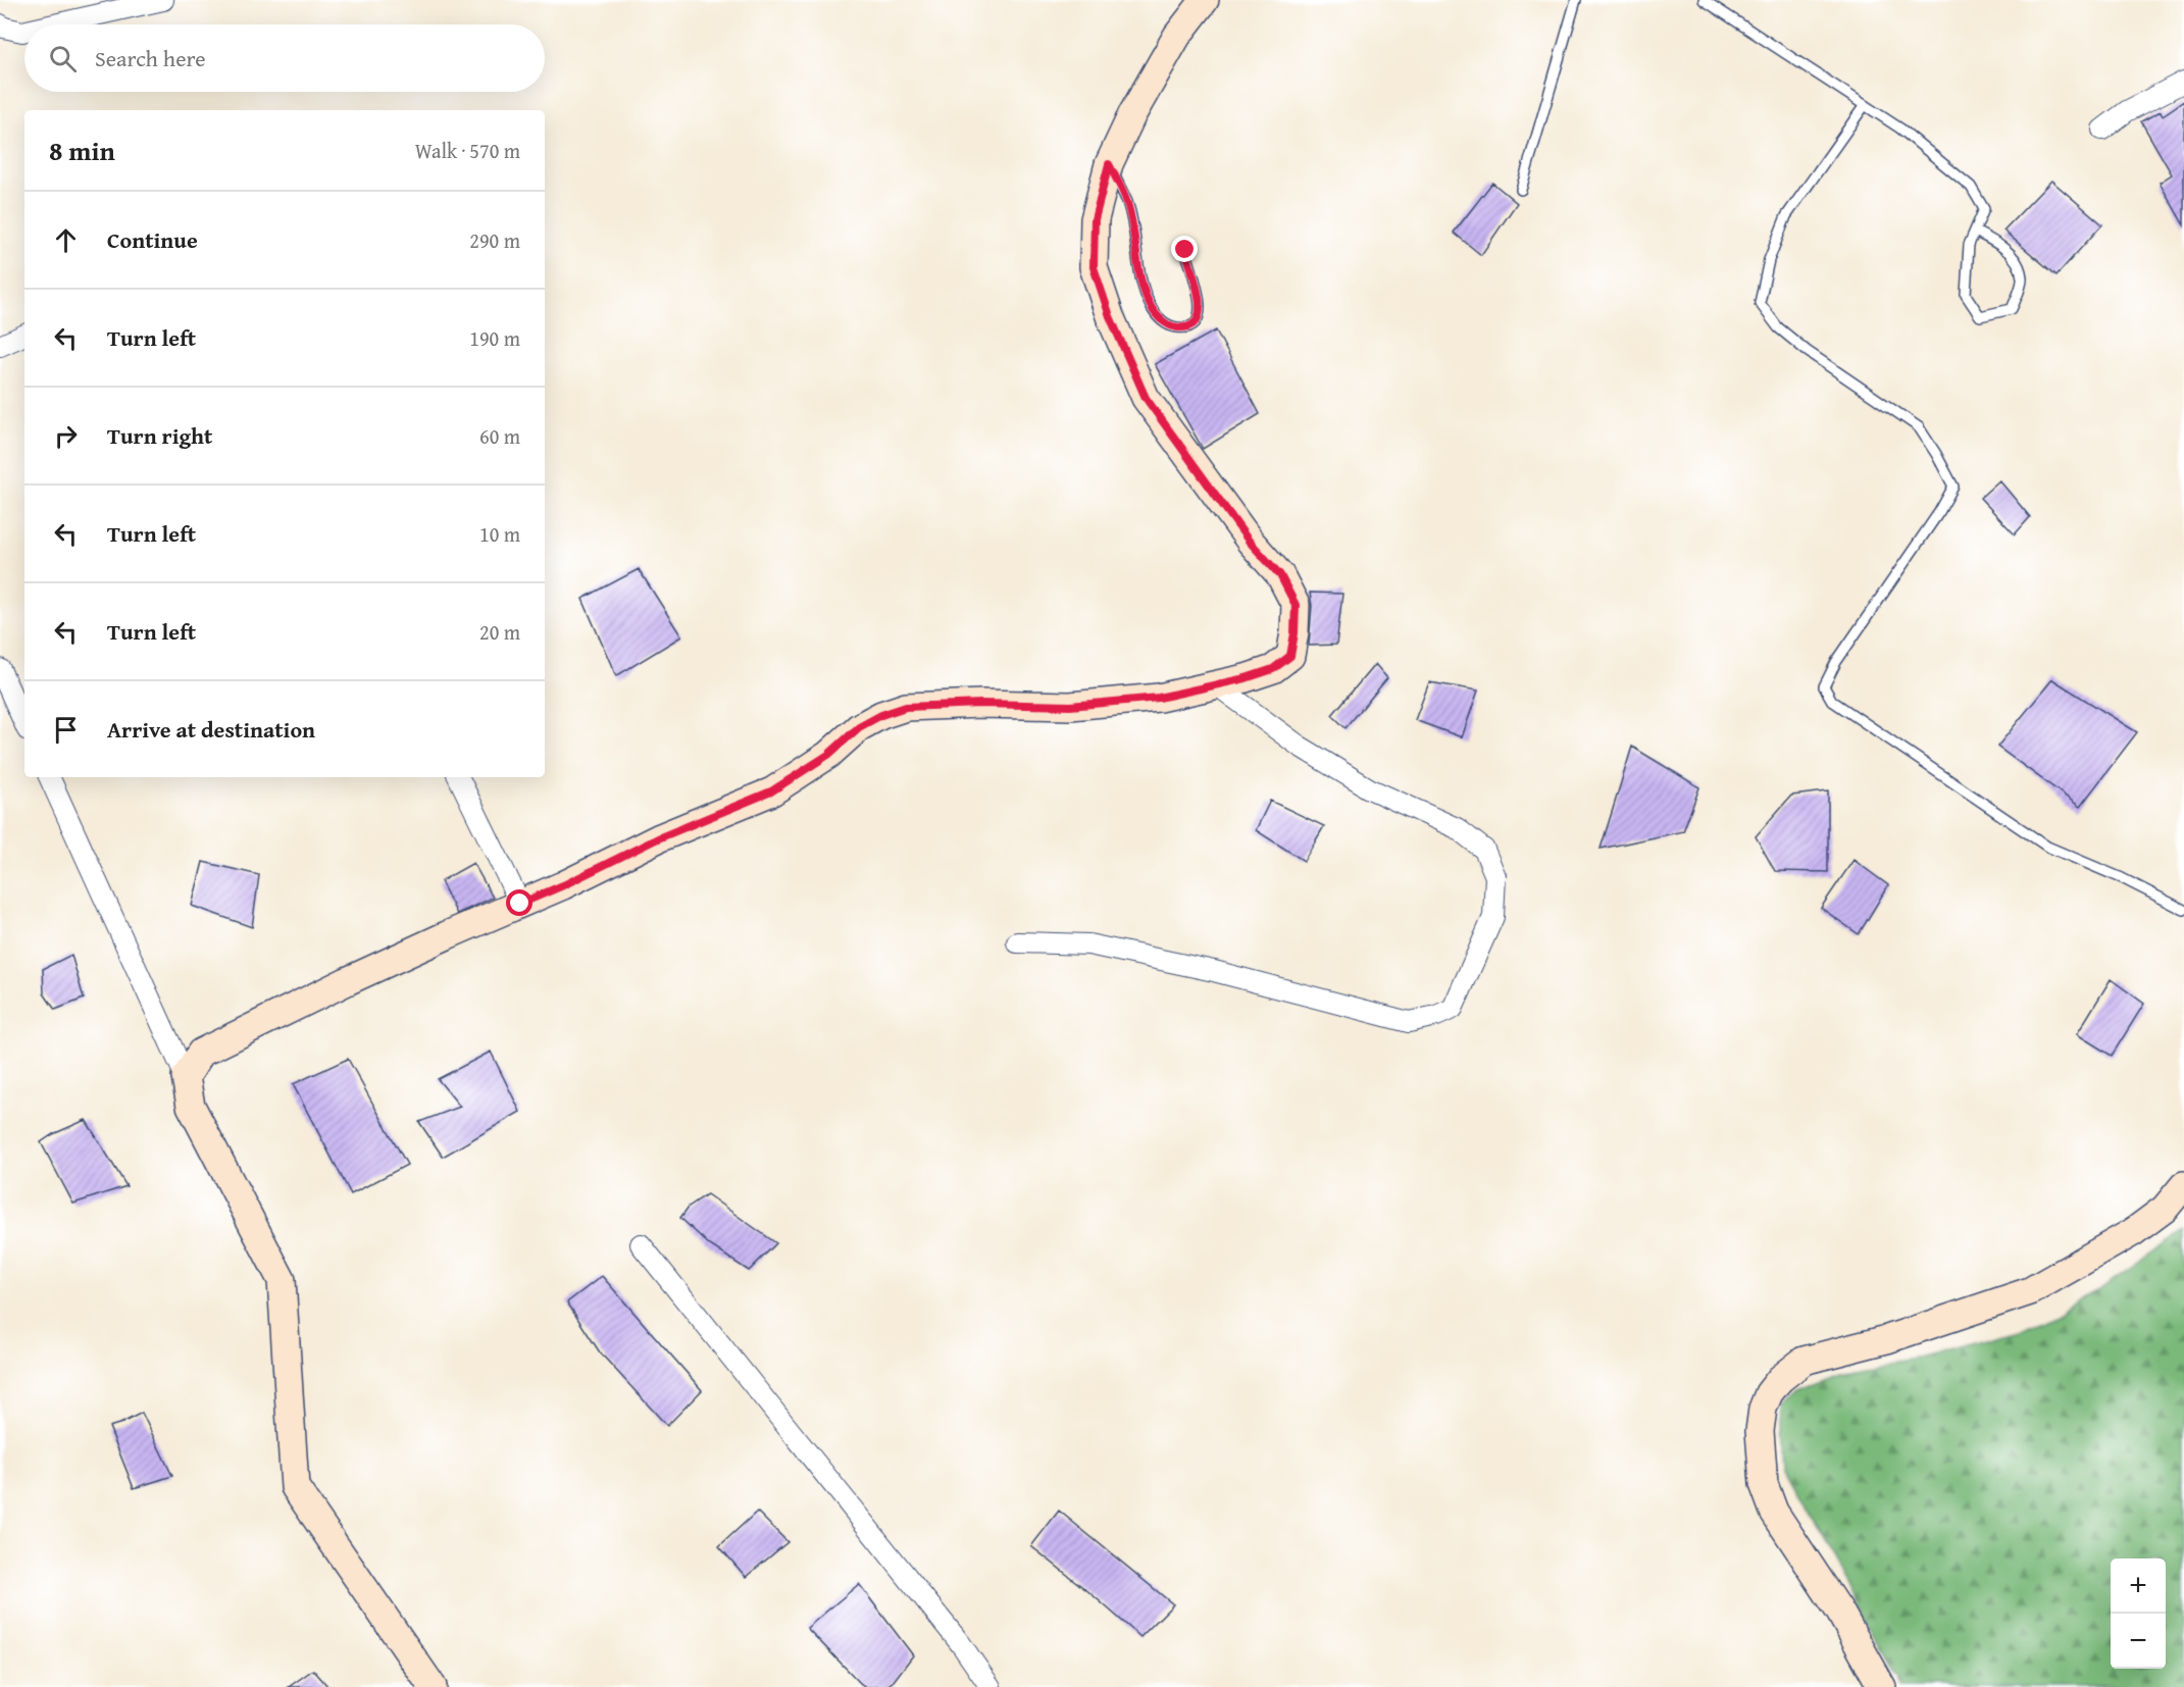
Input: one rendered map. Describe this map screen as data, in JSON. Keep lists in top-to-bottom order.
{
  "page": {
    "search": "Search here",
    "heading": ["8 min", "Walk · 570 m"],
    "list": [
      ["Continue", "290 m"],
      ["Turn left", "190 m"],
      ["Turn right", "60 m"],
      ["Turn left", "10 m"],
      ["Turn left", "20 m"],
      "Arrive at destination"
    ],
    "map_buttons": ["+", "−"]
  }
}
